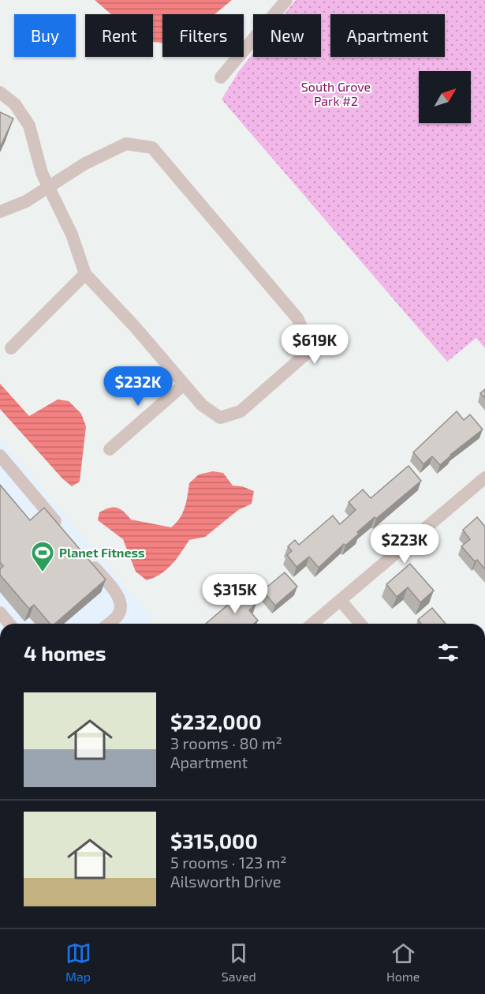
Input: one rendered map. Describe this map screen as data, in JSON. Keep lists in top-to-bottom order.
{
  "parks": ["South Grove Park #2"],
  "places": {
    "sports": ["Planet Fitness"]
  },
  "north": "top right",
  "page": {
    "chip": [
      "Buy",
      "Rent",
      "Filters",
      "New",
      "Apartment"
    ],
    "price": [
      "$619K",
      "$232K",
      "$223K",
      "$315K"
    ],
    "heading": "4 homes",
    "list": [
      {
        "name": "$232,000",
        "note": "3 rooms · 80 m² · Apartment"
      },
      {
        "name": "$315,000",
        "note": "5 rooms · 123 m² · Ailsworth Drive"
      }
    ],
    "tabs": ["Map", "Saved", "Home"]
  }
}
